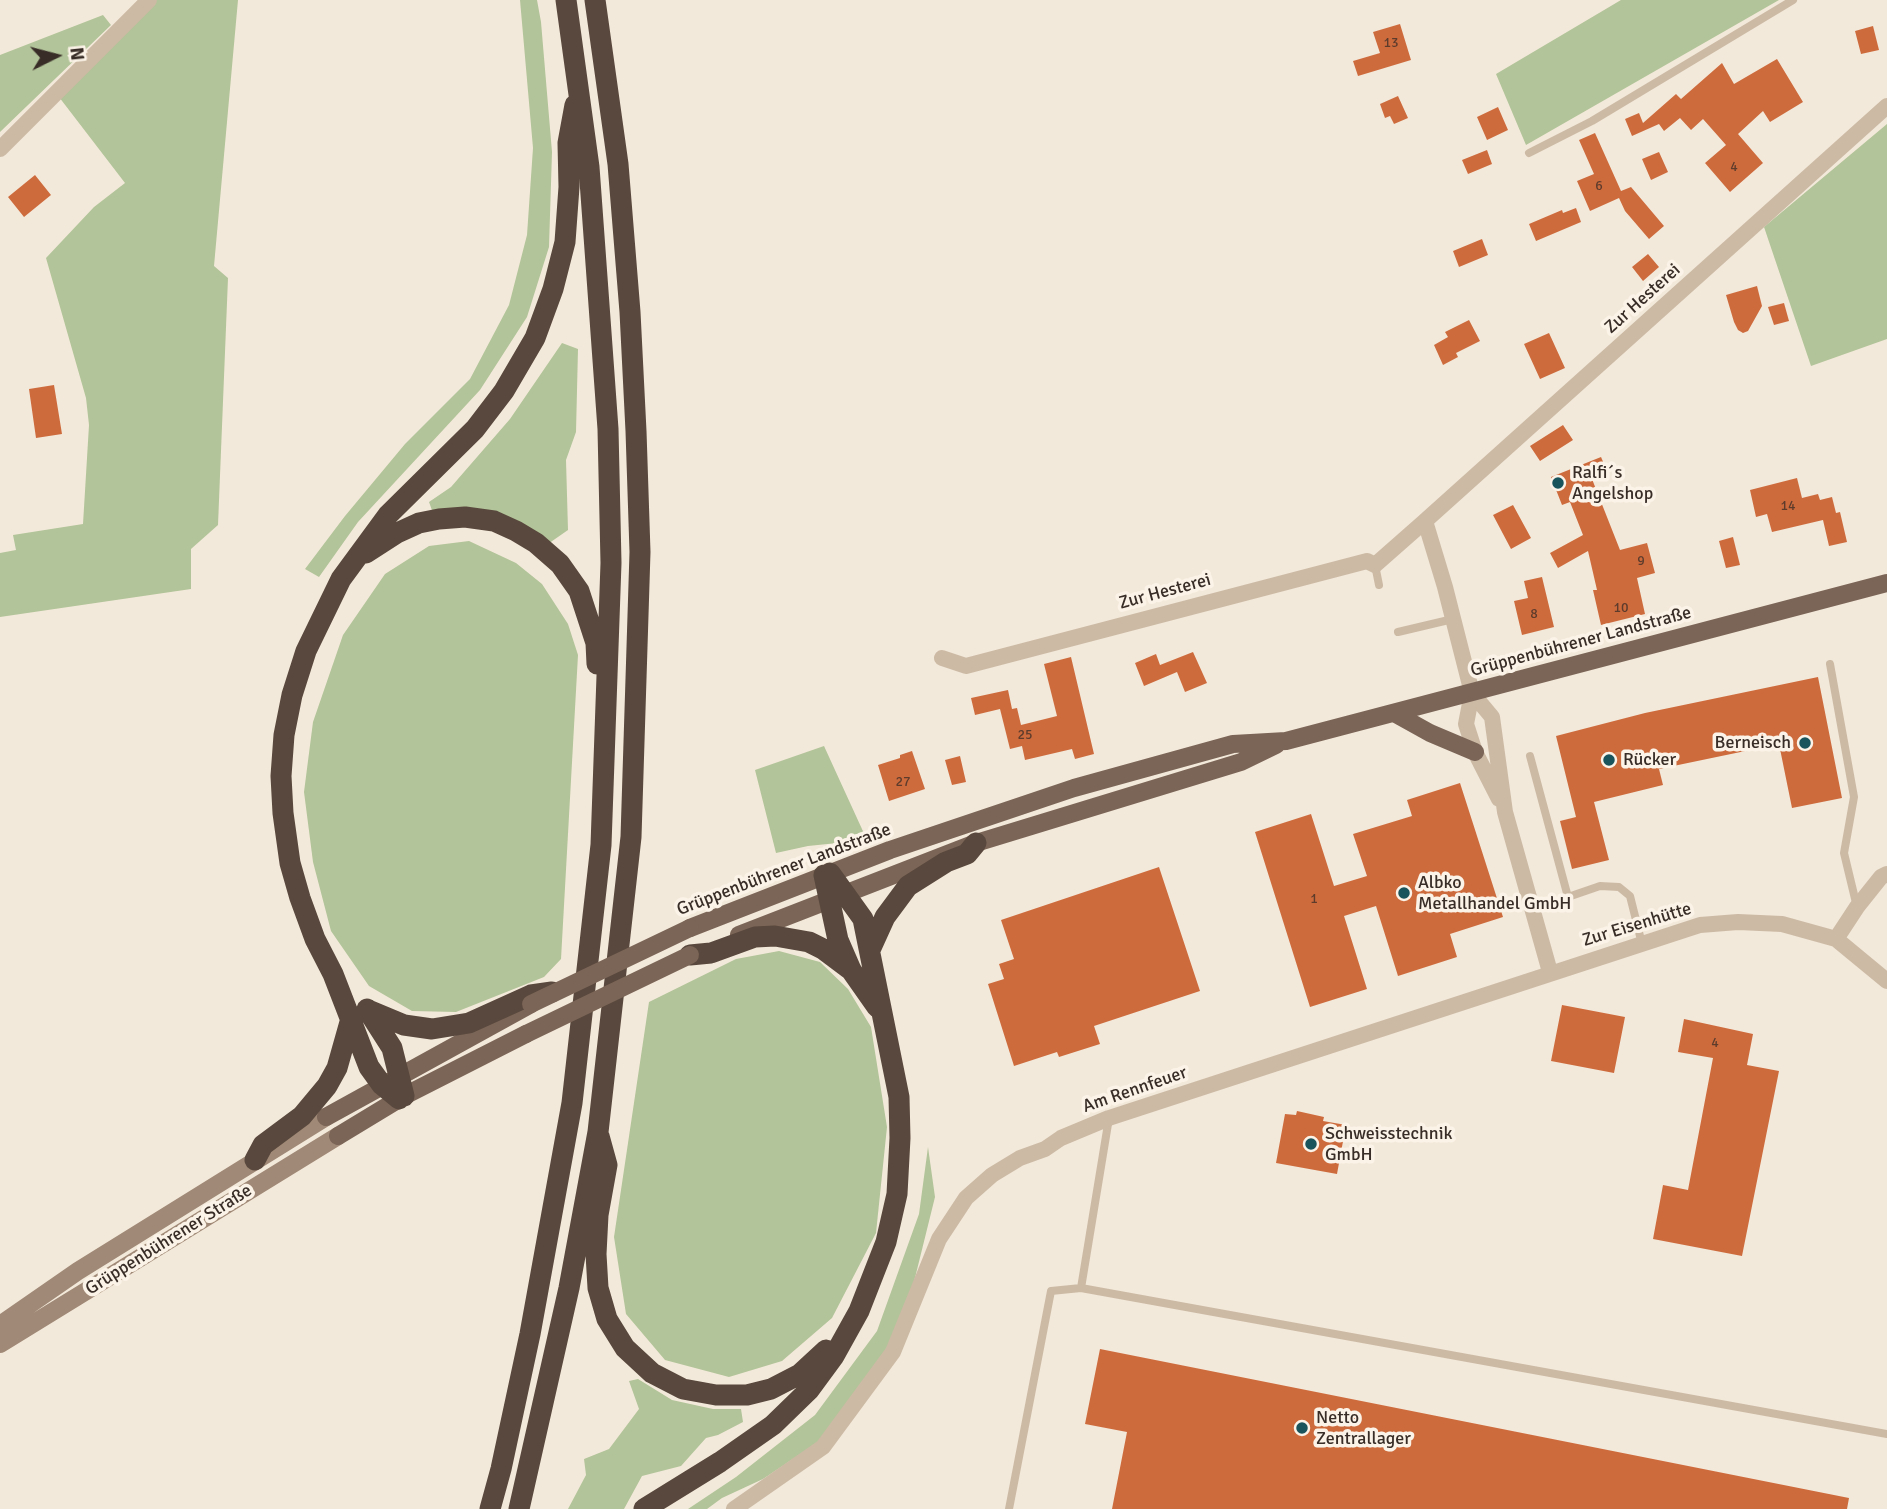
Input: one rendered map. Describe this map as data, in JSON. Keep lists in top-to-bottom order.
{
  "streets": {
    "main road": ["Grüppenbührener Landstraße", "Grüppenbührener Straße"],
    "street": ["Zur Hesterei", "Zur Eisenhütte", "Am Rennfeuer"]
  },
  "crossings": [
    ["Grüppenbührener Landstraße", "Grüppenbührener Straße"],
    ["Zur Eisenhütte", "Am Rennfeuer"]
  ],
  "places": [
    "Ralfi´s Angelshop",
    "Berneisch",
    "Rücker",
    "Albko Metallhandel GmbH",
    "Schweisstechnik GmbH",
    "Netto Zentrallager"
  ],
  "house_numbers": [
    "13",
    "4",
    "6",
    "14",
    "9",
    "10",
    "8",
    "25",
    "27",
    "1",
    "4"
  ],
  "north": "right"
}
